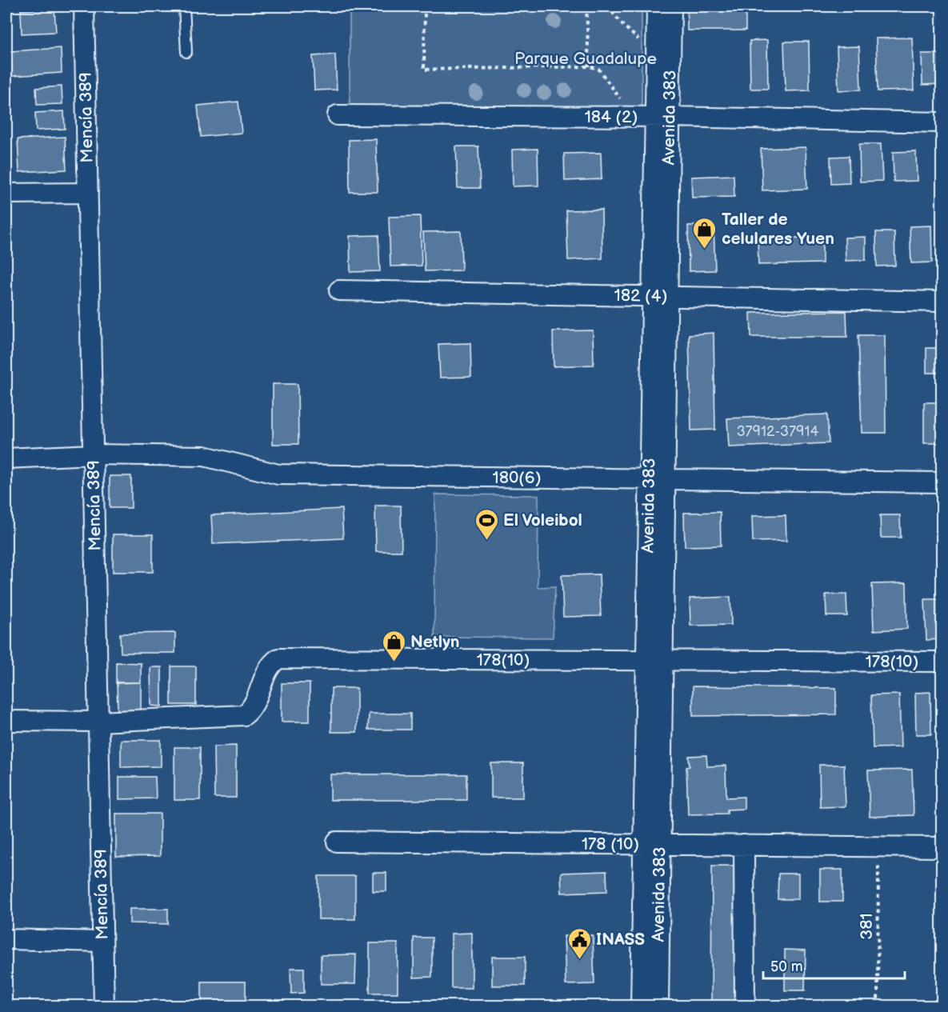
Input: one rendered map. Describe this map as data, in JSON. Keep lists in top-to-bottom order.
{
  "streets": {
    "street": [
      "184 (2)",
      "Mencía 389",
      "Avenida 383",
      "182 (4)",
      "180(6)",
      "178(10)",
      "178 (10)"
    ],
    "path": ["381"]
  },
  "crossings": [
    ["184 (2)", "Avenida 383"],
    ["Mencía 389", "180(6)"],
    ["Mencía 389", "178(10)"],
    ["Avenida 383", "182 (4)"],
    ["Avenida 383", "180(6)"],
    ["Avenida 383", "178(10)"],
    ["Avenida 383", "178 (10)"],
    ["178 (10)", "381"]
  ],
  "parks": ["Parque Guadalupe"],
  "places": {
    "shop": ["Taller de celulares Yuen", "Netlyn"],
    "sports": ["El Voleibol"],
    "public building": ["INASS"]
  },
  "house_numbers": ["37912-37914"],
  "scale_bar": "50 m"
}
